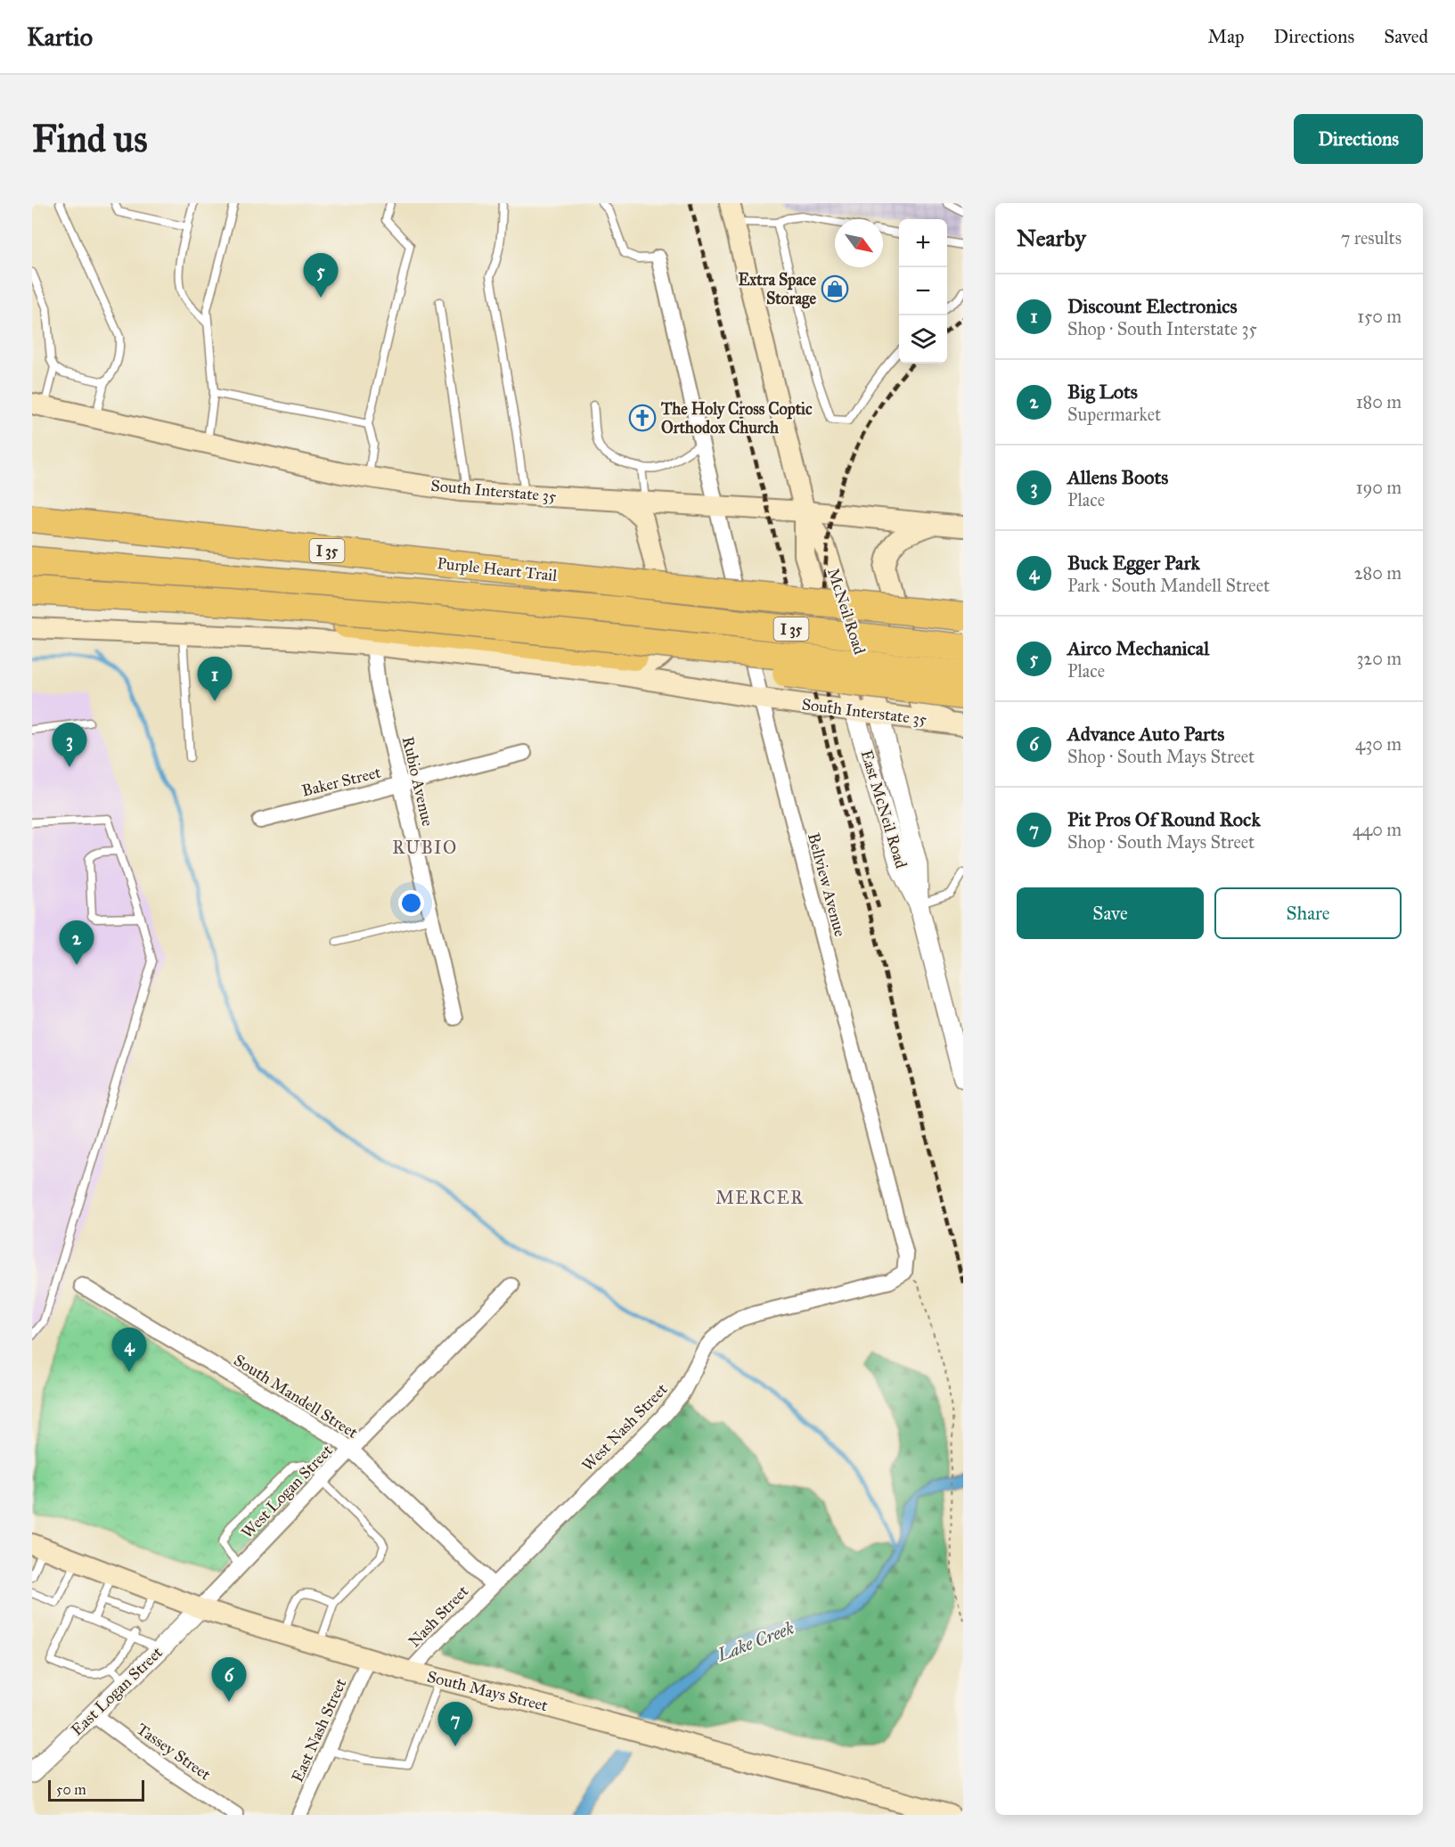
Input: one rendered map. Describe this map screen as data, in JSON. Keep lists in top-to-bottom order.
{
  "streets": {
    "highway": ["I 35", "Purple Heart Trail"],
    "main road": ["South Interstate 35", "McNeil Road", "South Mays Street"],
    "street": [
      "Baker Street",
      "Rubio Avenue",
      "East McNeil Road",
      "Bellview Avenue",
      "South Mandell Street",
      "West Nash Street",
      "West Logan Street",
      "Nash Street",
      "East Logan Street",
      "East Nash Street",
      "Tassey Street"
    ]
  },
  "crossings": [
    ["South Interstate 35", "McNeil Road"],
    ["South Interstate 35", "Rubio Avenue"],
    ["South Interstate 35", "East McNeil Road"],
    ["South Interstate 35", "Bellview Avenue"],
    ["McNeil Road", "East McNeil Road"],
    ["Baker Street", "Rubio Avenue"],
    ["Bellview Avenue", "West Nash Street"],
    ["South Mandell Street", "West Nash Street"],
    ["South Mandell Street", "West Logan Street"],
    ["South Mandell Street", "Nash Street"],
    ["West Nash Street", "Nash Street"],
    ["West Logan Street", "East Logan Street"],
    ["West Logan Street", "South Mays Street"],
    ["Nash Street", "South Mays Street"],
    ["East Logan Street", "South Mays Street"],
    ["East Logan Street", "Tassey Street"],
    ["South Mays Street", "East Nash Street"]
  ],
  "districts": ["RUBIO", "MERCER"],
  "water": ["Lake Creek"],
  "places": {
    "shop": ["Extra Space Storage"],
    "church": ["The Holy Cross Coptic Orthodox Church"]
  },
  "scale_bar": "50 m",
  "north": "bottom right",
  "page": {
    "header": "Kartio",
    "nav": ["Map", "Directions", "Saved"],
    "buttons": [
      "Directions",
      ["Save", "Share"]
    ],
    "title": "Find us",
    "heading": ["Nearby", "7 results"],
    "map_buttons": ["+", "−"],
    "pins": [
      "5",
      "1",
      "3",
      "2",
      "4",
      "6",
      "7"
    ],
    "list": [
      {
        "mark": "1",
        "name": "Discount Electronics",
        "note": "Shop · South Interstate 35",
        "value": "150 m"
      },
      {
        "mark": "2",
        "name": "Big Lots",
        "note": "Supermarket",
        "value": "180 m"
      },
      {
        "mark": "3",
        "name": "Allens Boots",
        "note": "Place",
        "value": "190 m"
      },
      {
        "mark": "4",
        "name": "Buck Egger Park",
        "note": "Park · South Mandell Street",
        "value": "280 m"
      },
      {
        "mark": "5",
        "name": "Airco Mechanical",
        "note": "Place",
        "value": "320 m"
      },
      {
        "mark": "6",
        "name": "Advance Auto Parts",
        "note": "Shop · South Mays Street",
        "value": "430 m"
      },
      {
        "mark": "7",
        "name": "Pit Pros Of Round Rock",
        "note": "Shop · South Mays Street",
        "value": "440 m"
      }
    ],
    "scale": "50 m"
  }
}
